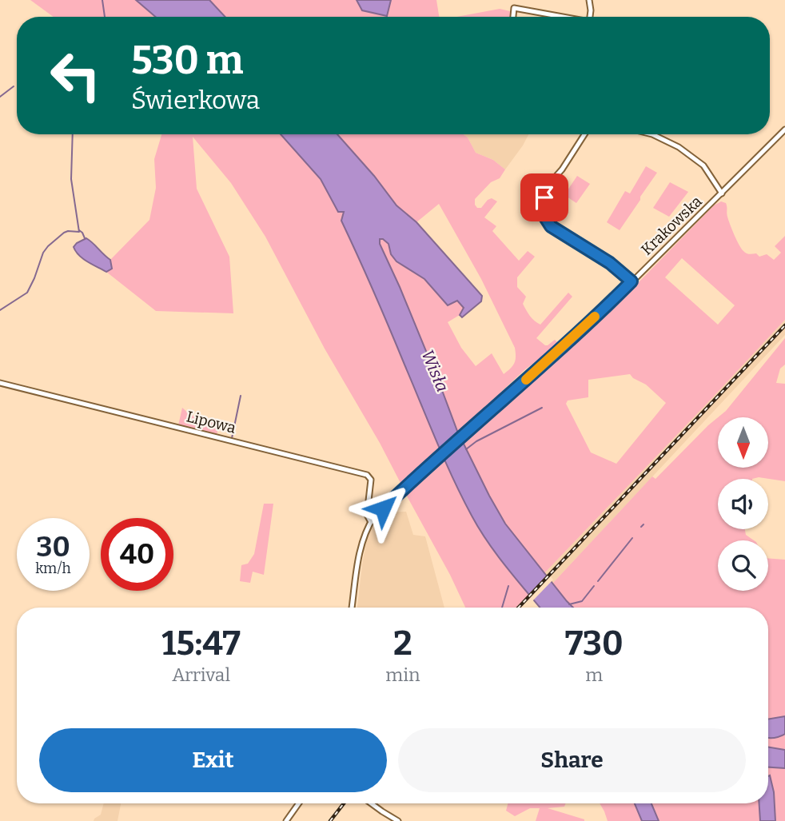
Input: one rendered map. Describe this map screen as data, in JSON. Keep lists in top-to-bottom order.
{
  "streets": {
    "street": ["Krakowska", "Lipowa"]
  },
  "crossings": [
    ["Krakowska", "Lipowa"]
  ],
  "water": ["Wisła"],
  "north": "bottom",
  "page": {
    "turn": ["530 m", "Świerkowa"],
    "speed": "30 km/h",
    "limit": "40",
    "eta": [
      "15:47",
      "Arrival",
      "2",
      "min",
      "730",
      "m"
    ],
    "buttons": ["Exit", "Share"]
  }
}
